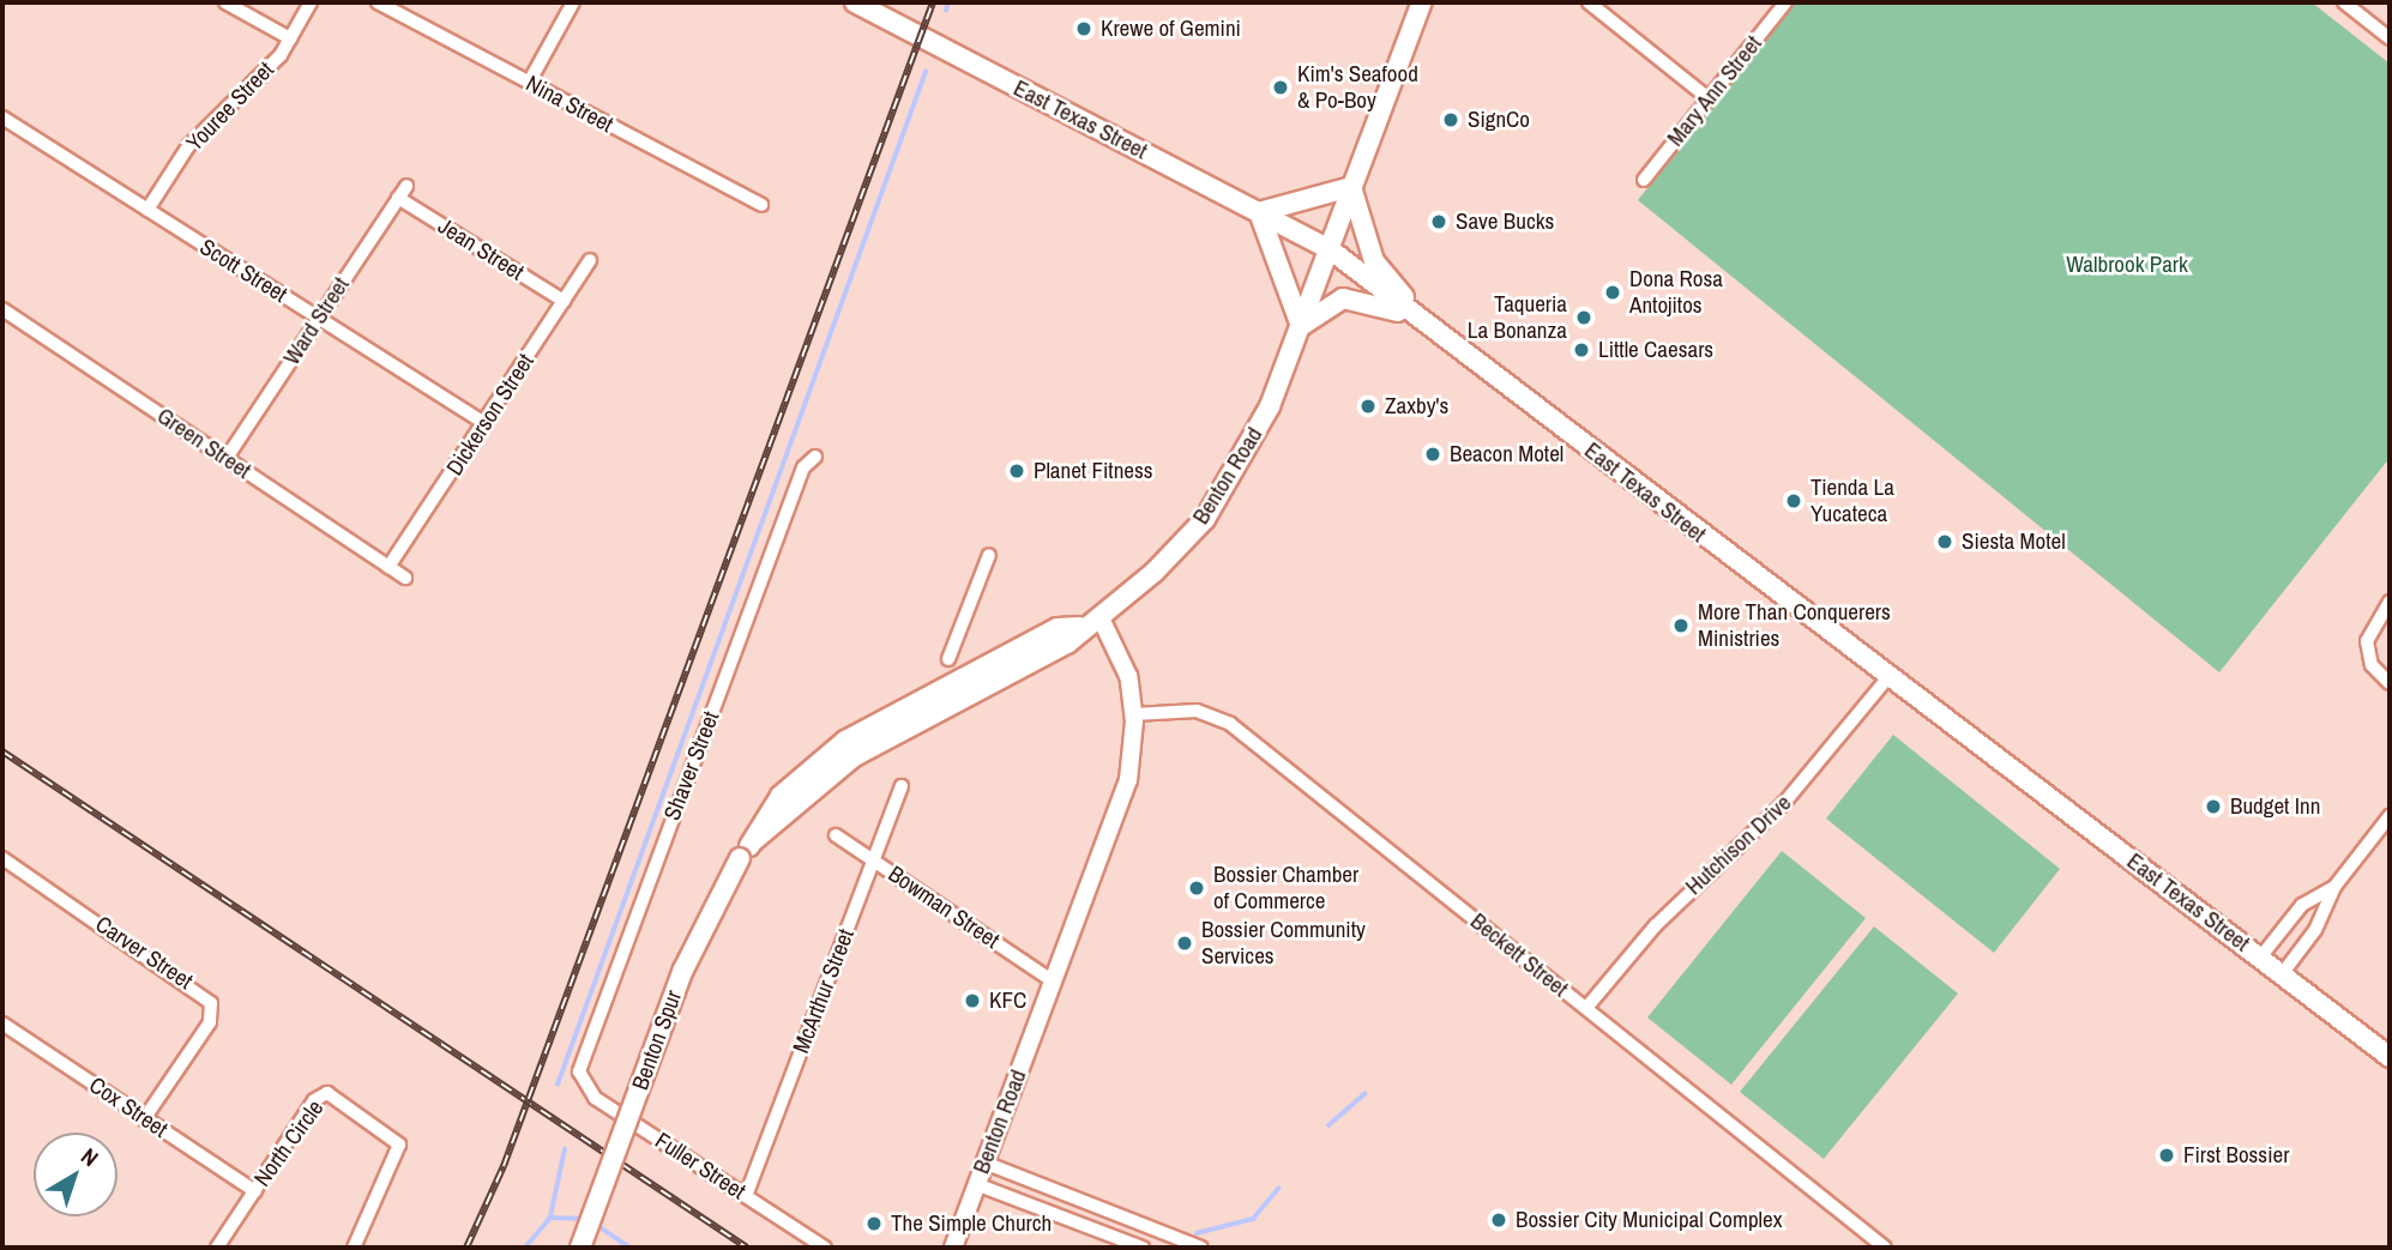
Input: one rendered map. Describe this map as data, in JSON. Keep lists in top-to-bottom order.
{
  "streets": {
    "main road": ["East Texas Street", "Benton Road", "Benton Spur"],
    "street": [
      "Mary Ann Street",
      "Nina Street",
      "Youree Street",
      "Jean Street",
      "Scott Street",
      "Ward Street",
      "Dickerson Street",
      "Green Street",
      "Shaver Street",
      "Hutchison Drive",
      "Bowman Street",
      "Carver Street",
      "Beckett Street",
      "McArthur Street",
      "Cox Street",
      "North Circle",
      "Fuller Street"
    ]
  },
  "crossings": [
    ["Youree Street", "Scott Street"],
    ["East Texas Street", "Benton Road"],
    ["East Texas Street", "Hutchison Drive"],
    ["Jean Street", "Ward Street"],
    ["Jean Street", "Dickerson Street"],
    ["Scott Street", "Ward Street"],
    ["Scott Street", "Dickerson Street"],
    ["Ward Street", "Green Street"],
    ["Dickerson Street", "Green Street"],
    ["Benton Road", "Bowman Street"],
    ["Benton Road", "Beckett Street"],
    ["Benton Road", "Benton Spur"],
    ["Shaver Street", "Fuller Street"],
    ["Hutchison Drive", "Beckett Street"],
    ["Bowman Street", "McArthur Street"],
    ["Carver Street", "Cox Street"],
    ["McArthur Street", "Fuller Street"],
    ["Cox Street", "North Circle"]
  ],
  "parks": ["Walbrook Park"],
  "places": [
    "Krewe of Gemini",
    "Kim's Seafood & Po-Boy",
    "SignCo",
    "Save Bucks",
    "Dona Rosa Antojitos",
    "Taqueria La Bonanza",
    "Little Caesars",
    "Zaxby's",
    "Beacon Motel",
    "Planet Fitness",
    "Tienda La Yucateca",
    "Siesta Motel",
    "More Than Conquerers Ministries",
    "Budget Inn",
    "Bossier Chamber of Commerce",
    "Bossier Community Services",
    "KFC",
    "First Bossier",
    "Bossier City Municipal Complex",
    "The Simple Church"
  ],
  "north": "top right"
}
